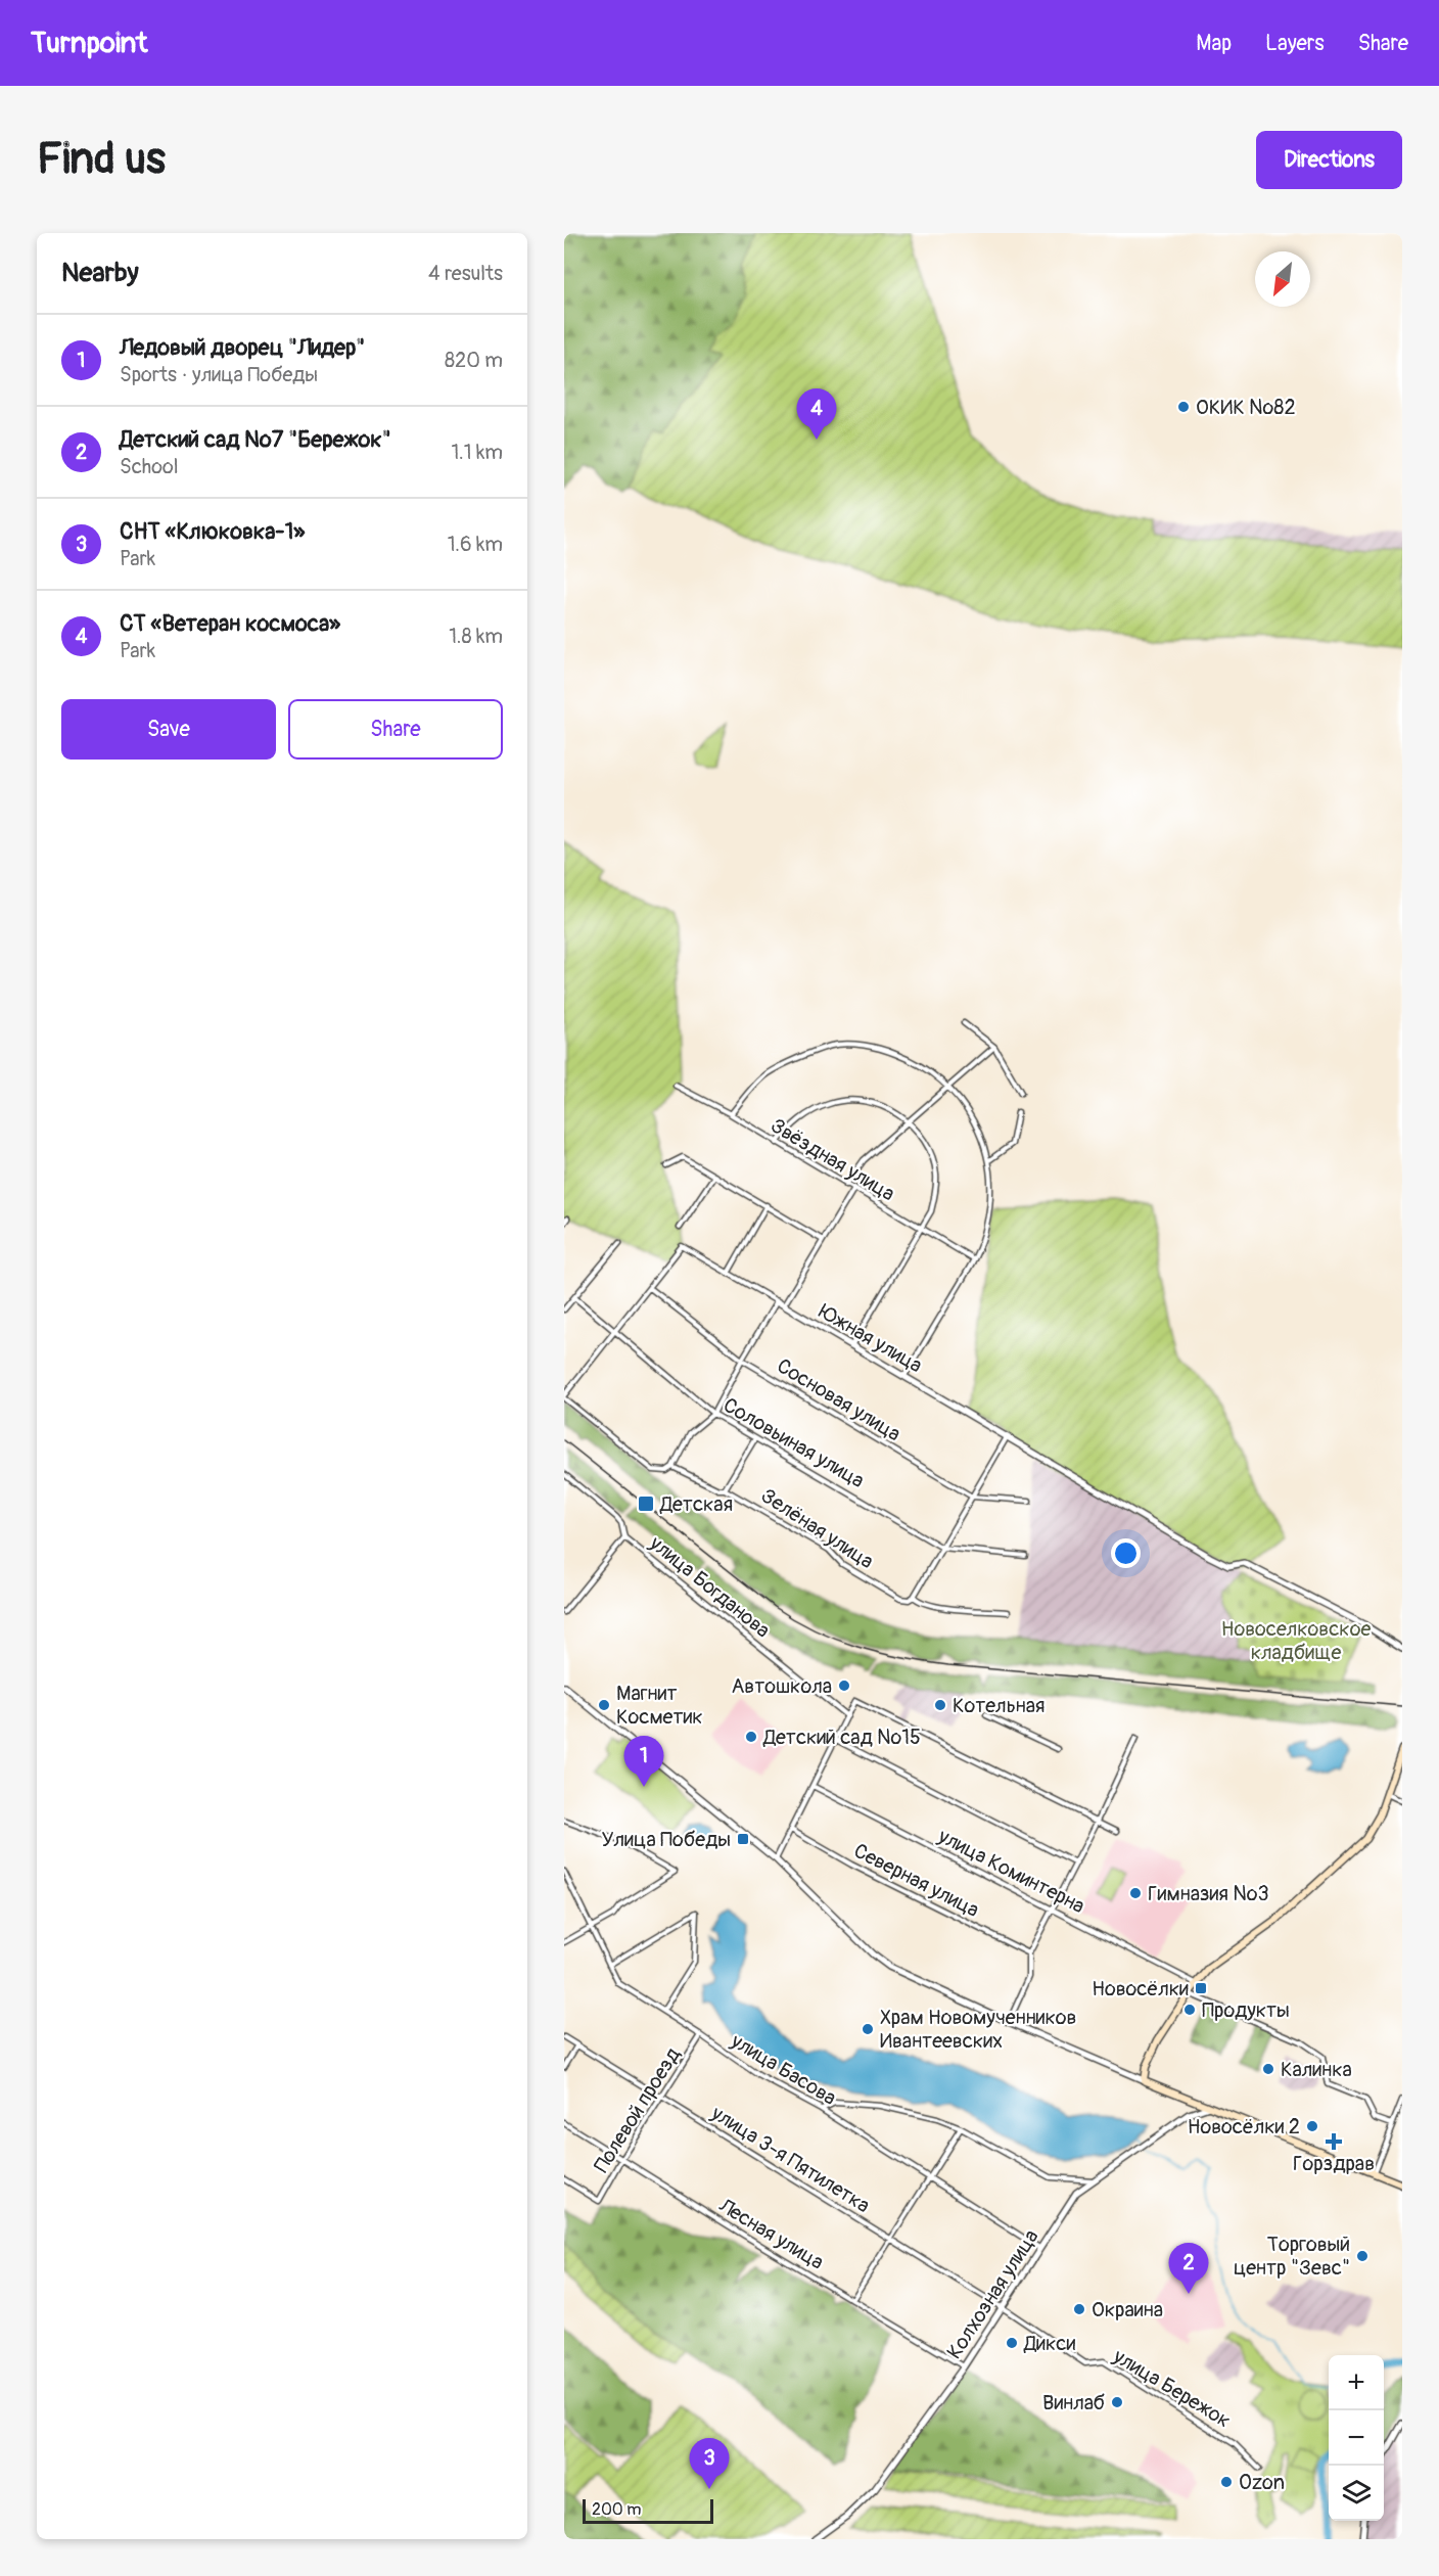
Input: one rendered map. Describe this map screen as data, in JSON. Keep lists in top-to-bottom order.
{
  "streets": {
    "street": [
      "Звёздная улица",
      "Южная улица",
      "Сосновая улица",
      "Соловьиная улица",
      "Зелёная улица",
      "улица Богданова",
      "улица Коминтерна",
      "Северная улица",
      "улица Басова",
      "Полевой проезд",
      "улица 3-я Пятилетка",
      "Лесная улица",
      "Колхозная улица",
      "улица Бережок"
    ]
  },
  "crossings": [
    ["Южная улица", "Сосновая улица"],
    ["улица Басова", "Полевой проезд"],
    ["улица Басова", "Колхозная улица"],
    ["Полевой проезд", "улица 3-я Пятилетка"],
    ["Полевой проезд", "Лесная улица"],
    ["улица 3-я Пятилетка", "Колхозная улица"],
    ["улица 3-я Пятилетка", "улица Бережок"],
    ["Лесная улица", "Колхозная улица"],
    ["Колхозная улица", "улица Бережок"]
  ],
  "parks": ["Новоселковское кладбище"],
  "places": {
    "other": [
      "ОКИК №82",
      "Автошкола",
      "Магнит Косметик",
      "Котельная",
      "Детский сад №15",
      "Гимназия №3",
      "Продукты",
      "Храм Новомученников Ивантеевских",
      "Калинка",
      "Новосёлки 2",
      "Торговый центр \"Зевс\"",
      "Окраина",
      "Дикси",
      "Винлаб",
      "Ozon"
    ],
    "transit": ["Детская", "Улица Победы", "Новосёлки"],
    "health": ["Горздрав"]
  },
  "scale_bar": "200 m",
  "north": "bottom left",
  "page": {
    "header": "Turnpoint",
    "nav": ["Map", "Layers", "Share"],
    "buttons": [
      "Directions",
      ["Save", "Share"]
    ],
    "title": "Find us",
    "heading": ["Nearby", "4 results"],
    "list": [
      {
        "mark": "1",
        "name": "Ледовый дворец \"Лидер\"",
        "note": "Sports · улица Победы",
        "value": "820 m"
      },
      {
        "mark": "2",
        "name": "Детский сад №7 \"Бережок\"",
        "note": "School",
        "value": "1.1 km"
      },
      {
        "mark": "3",
        "name": "СНТ «Клюковка-1»",
        "note": "Park",
        "value": "1.6 km"
      },
      {
        "mark": "4",
        "name": "СТ «Ветеран космоса»",
        "note": "Park",
        "value": "1.8 km"
      }
    ],
    "pins": [
      "4",
      "1",
      "2",
      "3"
    ],
    "map_buttons": ["+", "−"],
    "scale": "200 m"
  }
}
